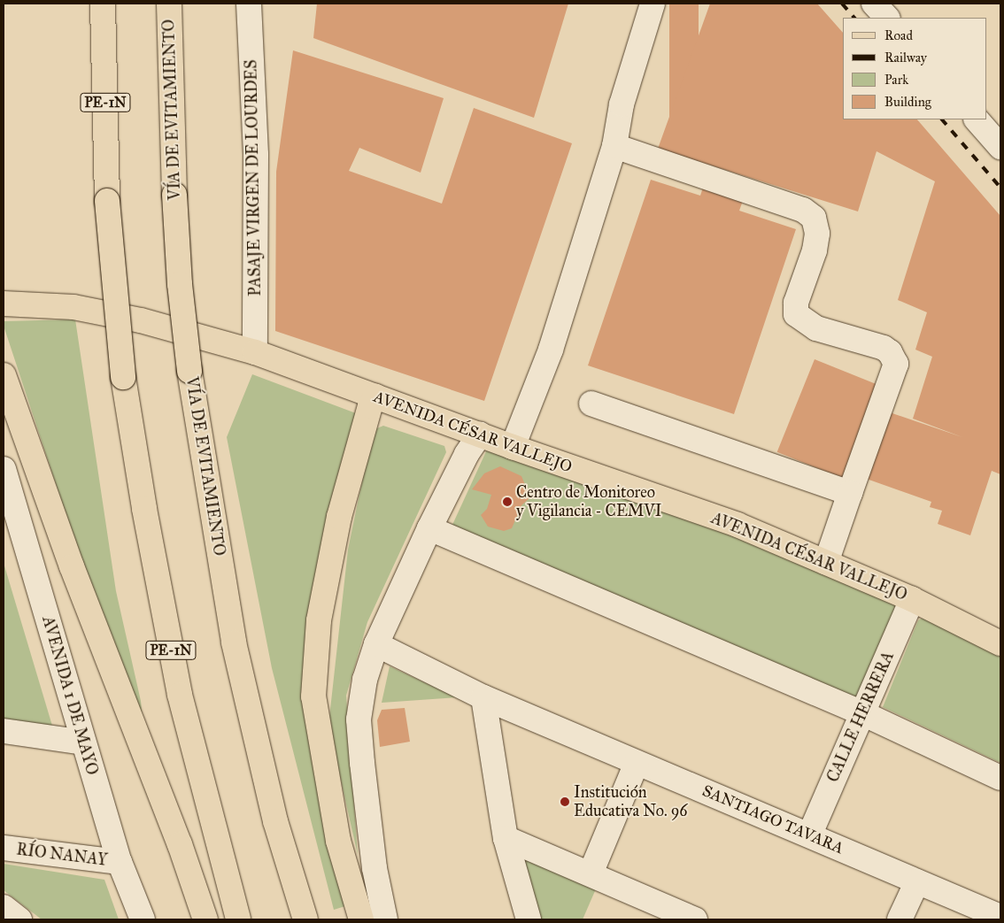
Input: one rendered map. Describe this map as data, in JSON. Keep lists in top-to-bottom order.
{
  "streets": {
    "main road": ["PE-1N", "VÍA DE EVITAMIENTO", "AVENIDA CÉSAR VALLEJO"],
    "street": [
      "PASAJE VIRGEN DE LOURDES",
      "AVENIDA 1 DE MAYO",
      "CALLE HERRERA",
      "SANTIAGO TAVARA",
      "RÍO NANAY"
    ]
  },
  "crossings": [
    ["PASAJE VIRGEN DE LOURDES", "AVENIDA CÉSAR VALLEJO"],
    ["AVENIDA CÉSAR VALLEJO", "CALLE HERRERA"],
    ["AVENIDA 1 DE MAYO", "RÍO NANAY"],
    ["CALLE HERRERA", "SANTIAGO TAVARA"]
  ],
  "places": ["Centro de Monitoreo y Vigilancia - CEMVI", "Institución Educativa No. 96"],
  "legend": [
    "Road",
    "Railway",
    "Park",
    "Building"
  ]
}
